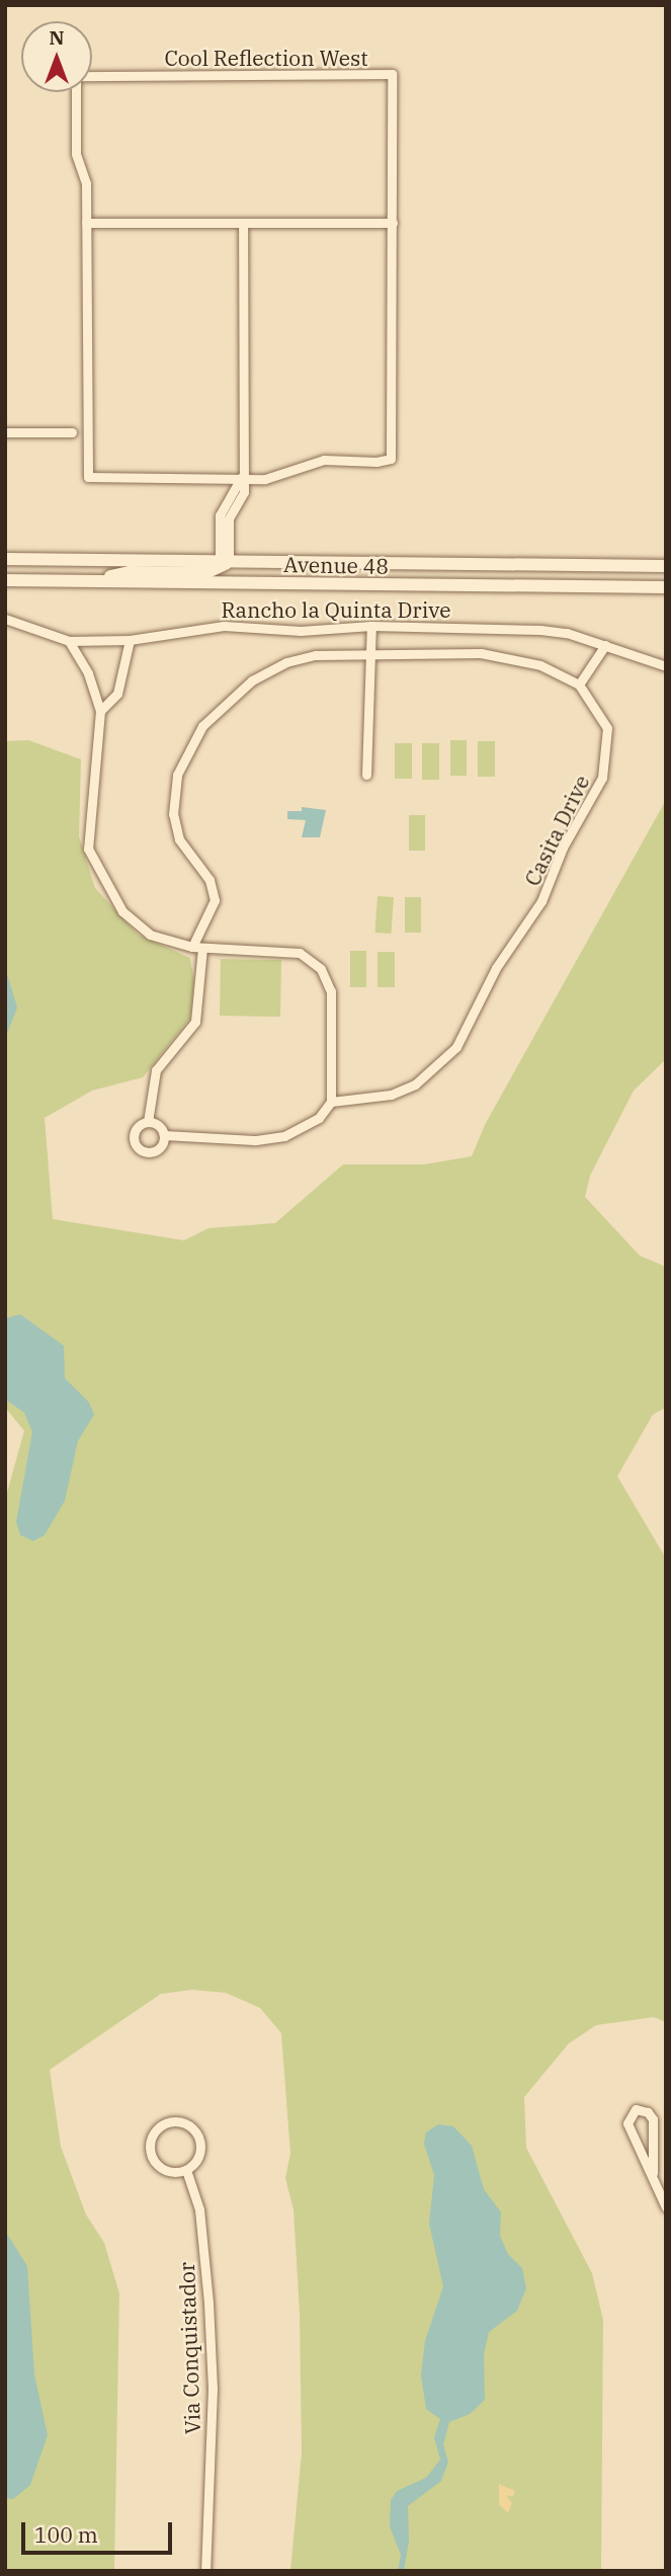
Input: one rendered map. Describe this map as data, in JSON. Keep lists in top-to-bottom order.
{
  "streets": {
    "main road": ["Avenue 48"],
    "street": [
      "Cool Reflection West",
      "Rancho la Quinta Drive",
      "Casita Drive",
      "Via Conquistador"
    ]
  },
  "scale_bar": "100 m",
  "north": "top"
}
